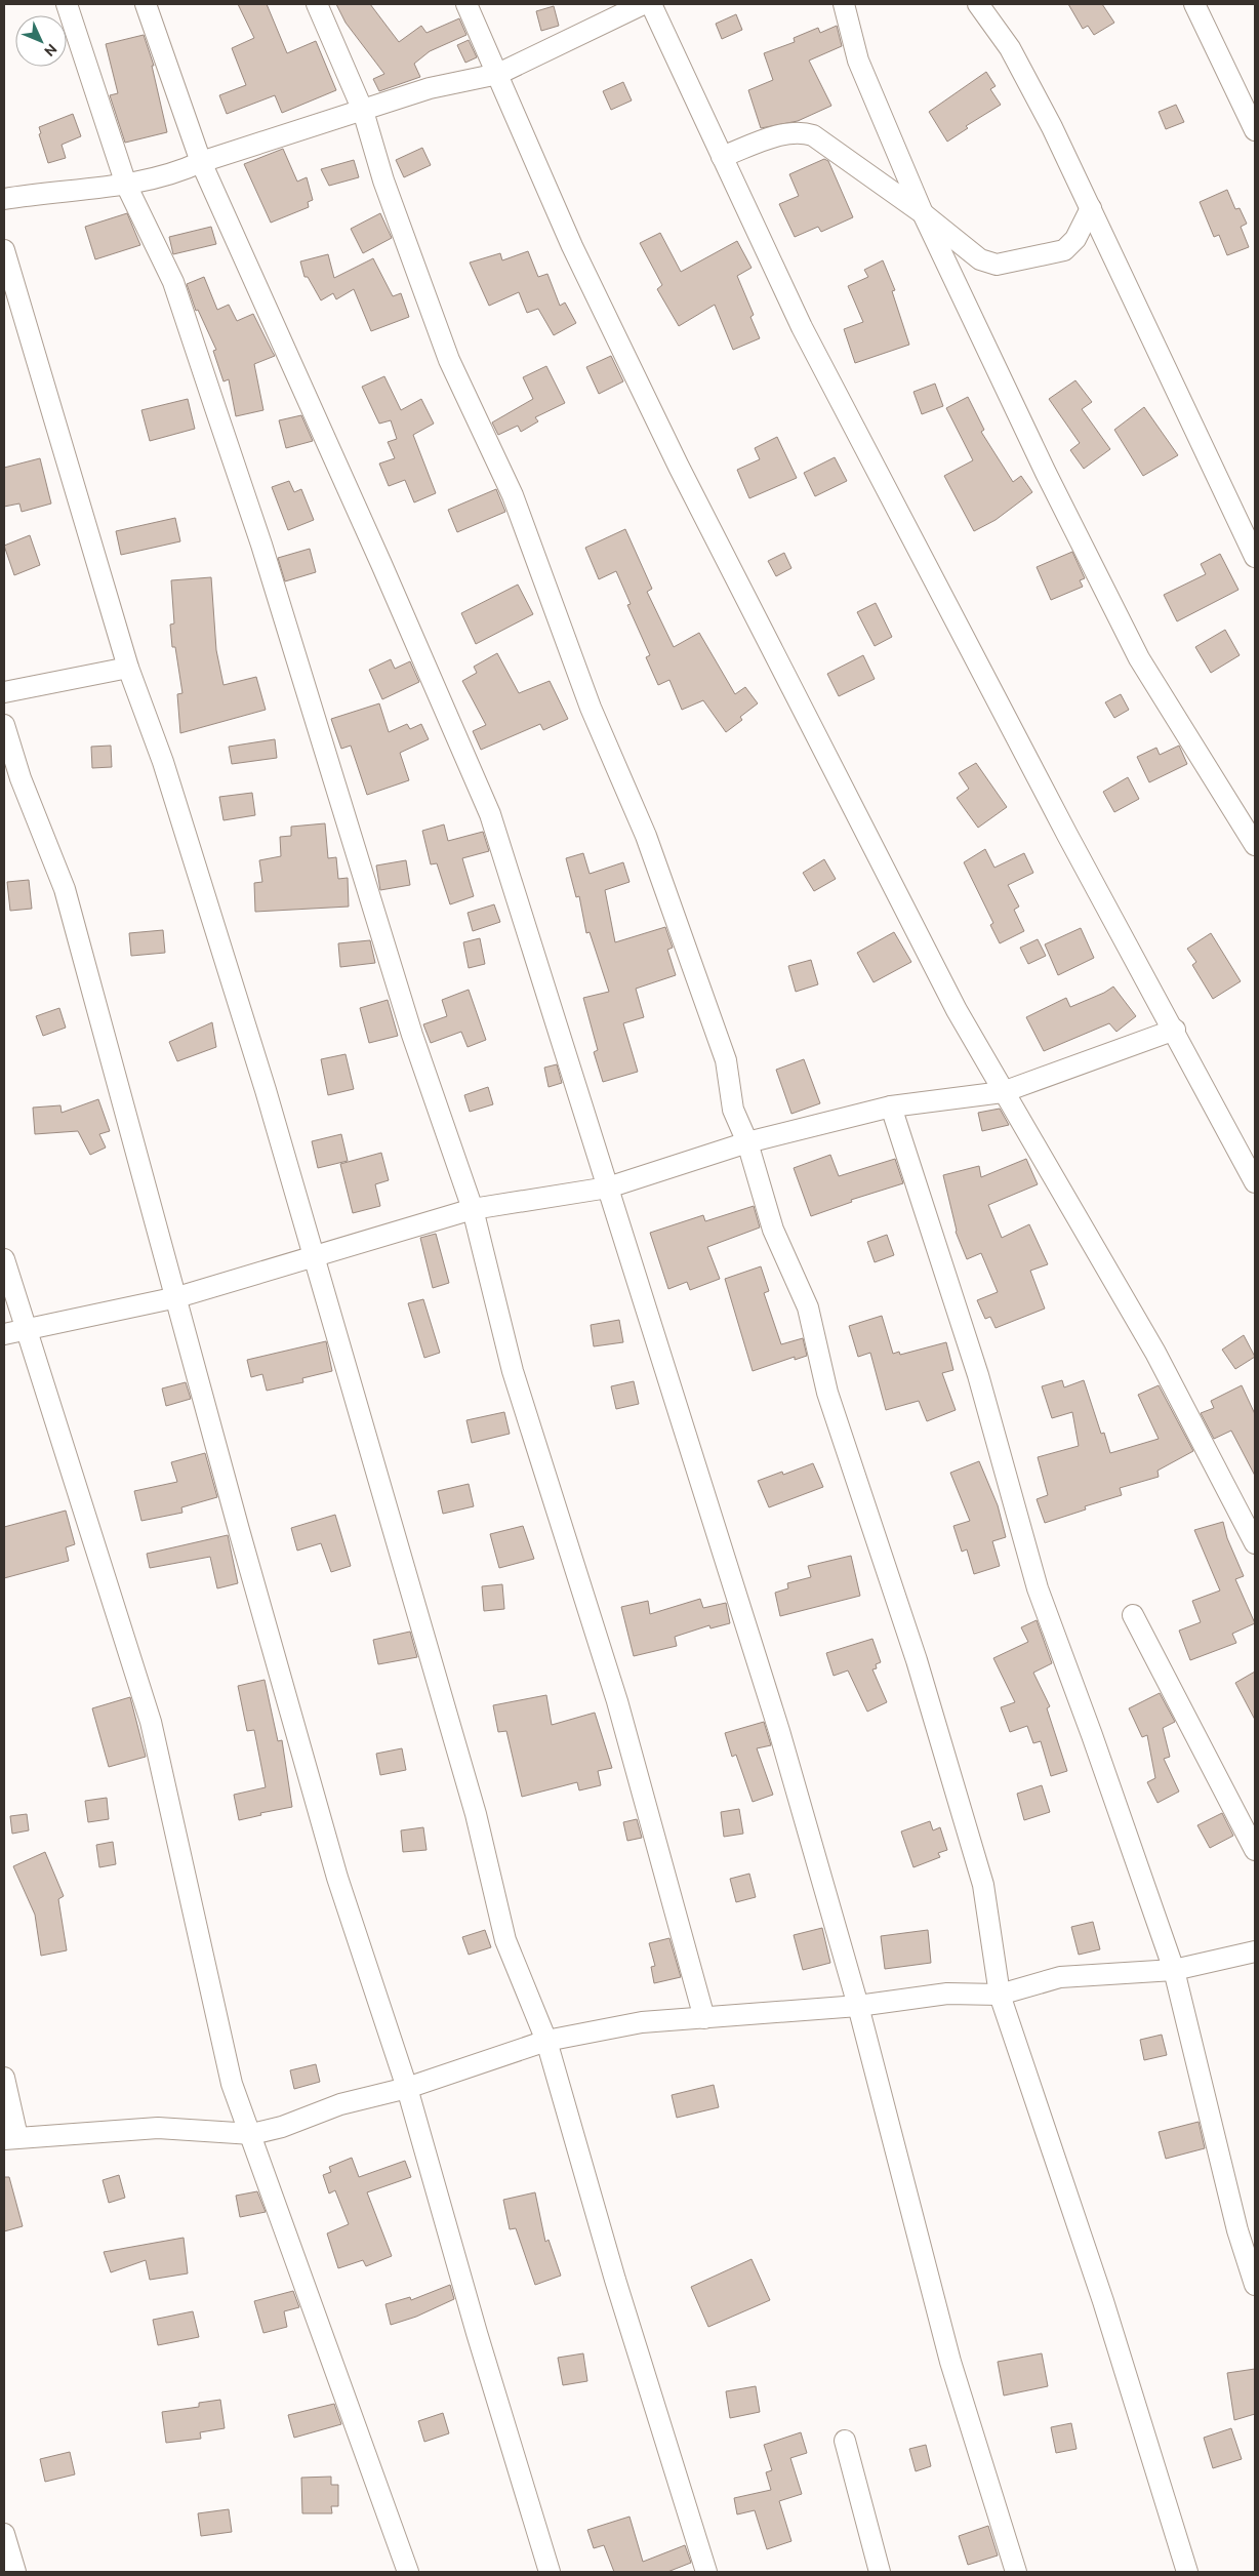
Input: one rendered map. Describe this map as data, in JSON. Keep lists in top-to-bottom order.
{
  "north": "bottom right"
}
